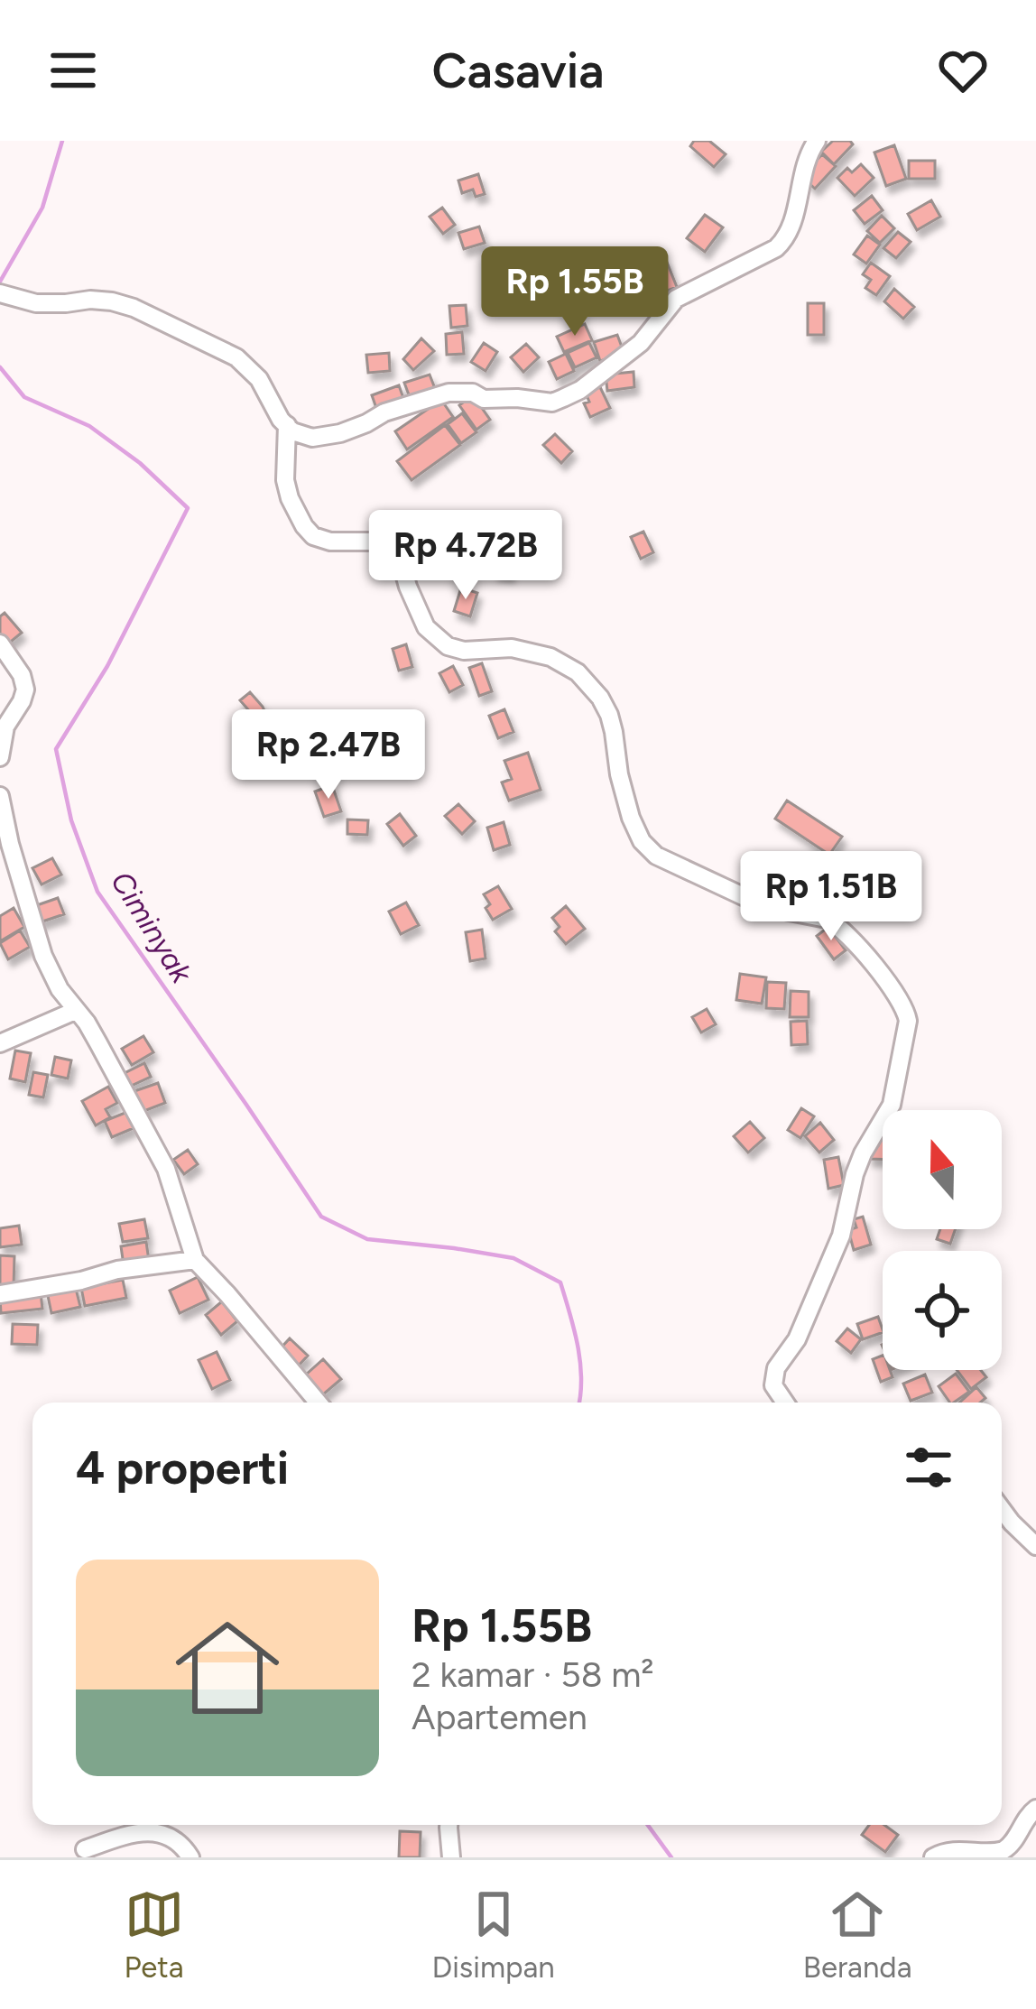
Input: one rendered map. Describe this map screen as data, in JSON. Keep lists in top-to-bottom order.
{
  "water": ["Ciminyak"],
  "north": "top",
  "page": {
    "header": "Casavia",
    "price": [
      "Rp 1.55B",
      "Rp 4.72B",
      "Rp 2.47B",
      "Rp 1.51B"
    ],
    "heading": "4 properti",
    "list": [
      {
        "name": "Rp 1.55B",
        "note": "2 kamar · 58 m² · Apartemen"
      }
    ],
    "tabs": ["Peta", "Disimpan", "Beranda"]
  }
}
